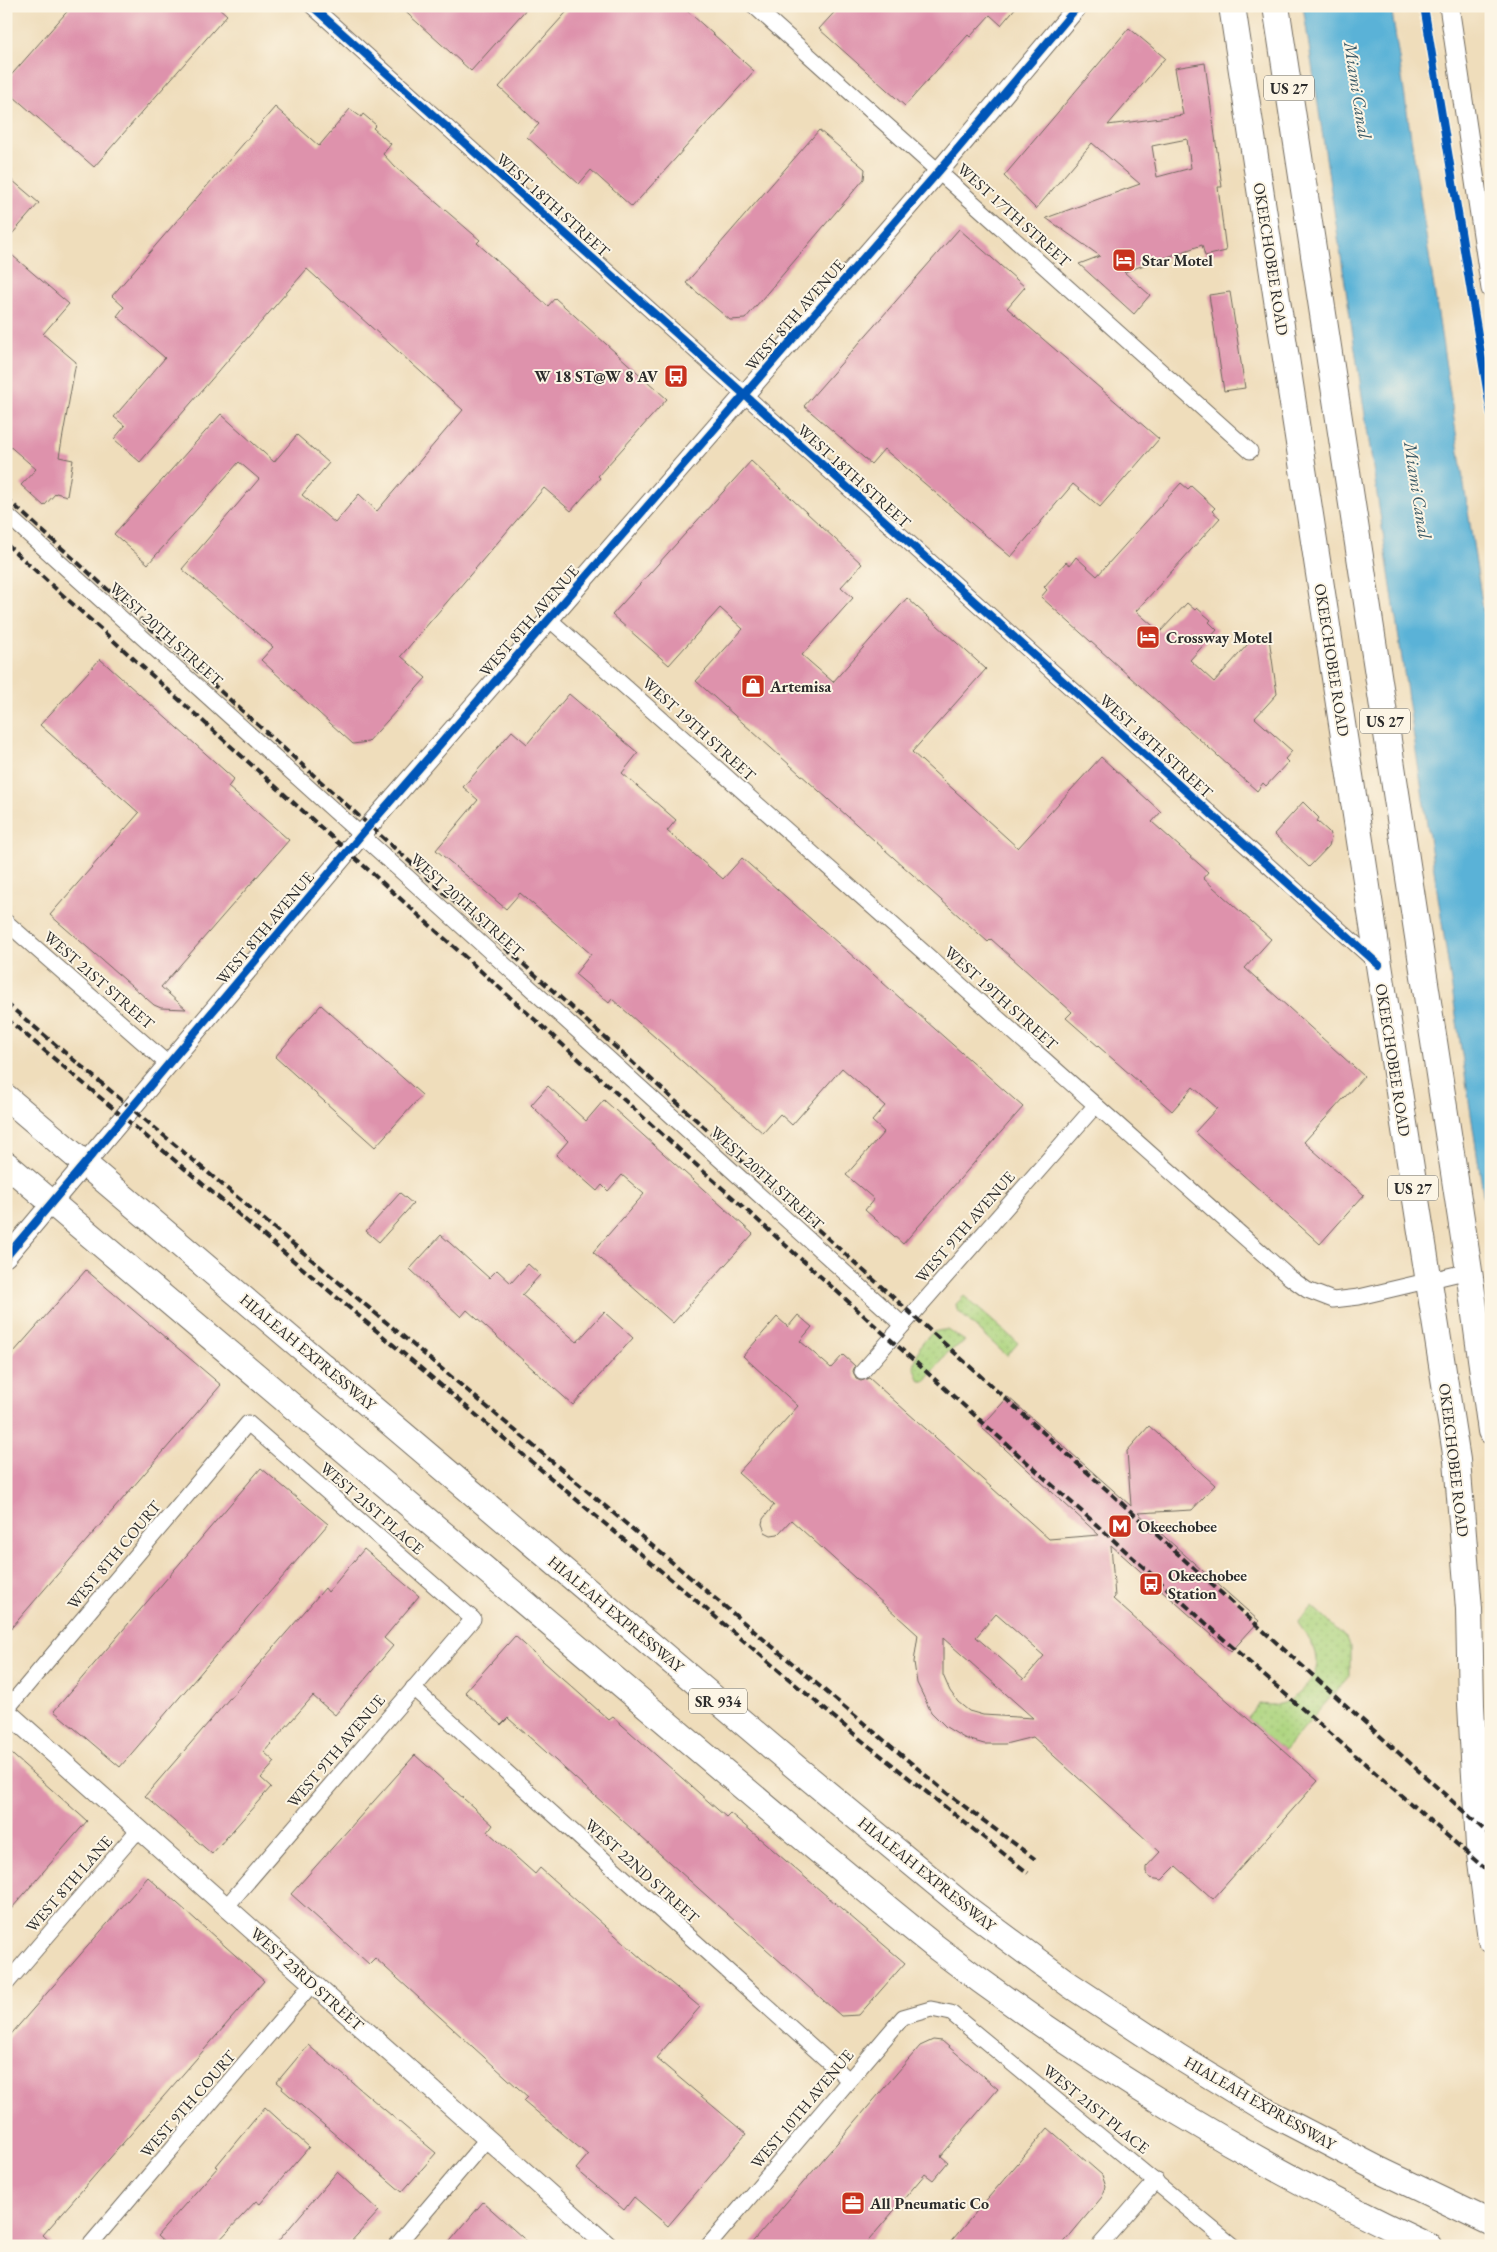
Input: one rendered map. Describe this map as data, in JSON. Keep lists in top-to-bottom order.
{
  "streets": {
    "highway": ["US 27", "OKEECHOBEE ROAD"],
    "main road": ["HIALEAH EXPRESSWAY", "SR 934"],
    "street": [
      "WEST 18TH STREET",
      "WEST 17TH STREET",
      "WEST 8TH AVENUE",
      "WEST 20TH STREET",
      "WEST 19TH STREET",
      "WEST 21ST STREET",
      "WEST 9TH AVENUE",
      "WEST 21ST PLACE",
      "WEST 8TH COURT",
      "WEST 22ND STREET",
      "WEST 8TH LANE",
      "WEST 23RD STREET",
      "WEST 9TH COURT",
      "WEST 10TH AVENUE"
    ]
  },
  "crossings": [
    ["US 27", "WEST 19TH STREET"],
    ["WEST 18TH STREET", "OKEECHOBEE ROAD"],
    ["WEST 18TH STREET", "WEST 8TH AVENUE"],
    ["WEST 17TH STREET", "WEST 8TH AVENUE"],
    ["OKEECHOBEE ROAD", "WEST 19TH STREET"],
    ["WEST 8TH AVENUE", "WEST 20TH STREET"],
    ["WEST 8TH AVENUE", "WEST 19TH STREET"],
    ["WEST 8TH AVENUE", "WEST 21ST STREET"],
    ["WEST 8TH AVENUE", "HIALEAH EXPRESSWAY"],
    ["WEST 8TH AVENUE", "SR 934"],
    ["WEST 20TH STREET", "WEST 9TH AVENUE"],
    ["WEST 19TH STREET", "WEST 9TH AVENUE"],
    ["WEST 9TH AVENUE", "WEST 21ST PLACE"],
    ["WEST 9TH AVENUE", "WEST 22ND STREET"],
    ["WEST 9TH AVENUE", "WEST 23RD STREET"],
    ["WEST 21ST PLACE", "WEST 8TH COURT"],
    ["WEST 21ST PLACE", "WEST 10TH AVENUE"],
    ["WEST 8TH COURT", "WEST 23RD STREET"],
    ["WEST 22ND STREET", "WEST 10TH AVENUE"],
    ["WEST 8TH LANE", "WEST 23RD STREET"],
    ["WEST 23RD STREET", "WEST 9TH COURT"]
  ],
  "water": ["Miami Canal"],
  "places": {
    "hotel": ["Star Motel", "Crossway Motel"],
    "bus stop": ["W 18 ST@W 8 AV", "Okeechobee Station"],
    "shop": ["Artemisa"],
    "metro station": ["Okeechobee"],
    "office": ["All Pneumatic Co"]
  }
}
